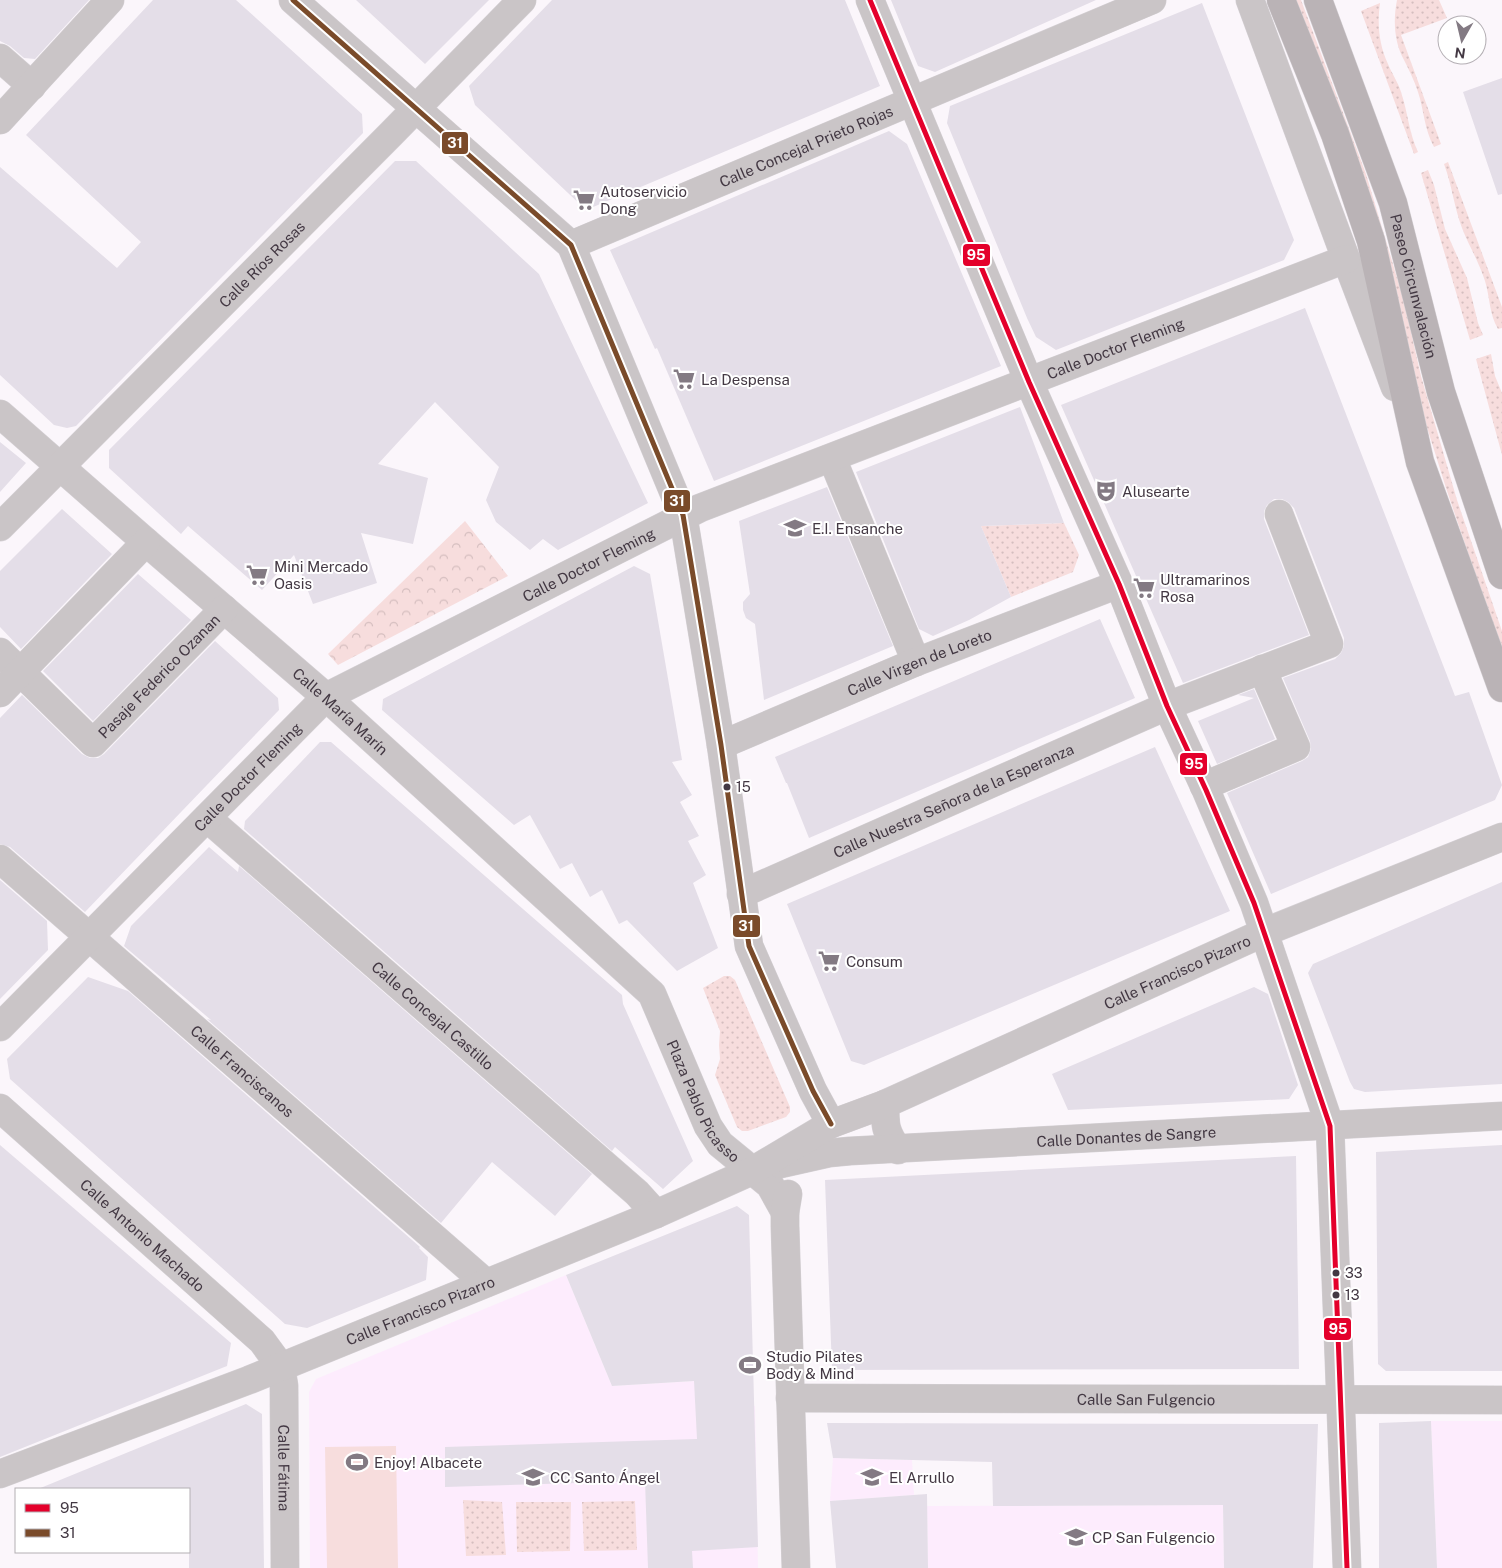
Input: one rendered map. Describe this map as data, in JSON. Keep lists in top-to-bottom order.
{
  "streets": {
    "main road": ["Paseo Circunvalación"],
    "street": [
      "Calle Concejal Prieto Rojas",
      "Calle Ríos Rosas",
      "Calle Doctor Fleming",
      "Calle Virgen de Loreto",
      "Pasaje Federico Ozanan",
      "Calle María Marín",
      "Calle Nuestra Señora de la Esperanza",
      "Calle Francisco Pizarro",
      "Calle Concejal Castillo",
      "Calle Franciscanos",
      "Plaza Pablo Picasso",
      "Calle Donantes de Sangre",
      "Calle Antonio Machado",
      "Calle San Fulgencio",
      "Calle Fátima"
    ]
  },
  "crossings": [
    ["Calle Ríos Rosas", "Calle María Marín"],
    ["Paseo Circunvalación", "Calle Doctor Fleming"],
    ["Calle Doctor Fleming", "Calle María Marín"],
    ["Calle Doctor Fleming", "Calle Concejal Castillo"],
    ["Calle Doctor Fleming", "Calle Franciscanos"],
    ["Pasaje Federico Ozanan", "Calle María Marín"],
    ["Calle María Marín", "Plaza Pablo Picasso"],
    ["Calle Francisco Pizarro", "Calle Concejal Castillo"],
    ["Calle Francisco Pizarro", "Calle Franciscanos"],
    ["Calle Francisco Pizarro", "Plaza Pablo Picasso"],
    ["Calle Francisco Pizarro", "Calle Donantes de Sangre"],
    ["Calle Francisco Pizarro", "Calle Antonio Machado"],
    ["Calle Francisco Pizarro", "Calle Fátima"],
    ["Calle Antonio Machado", "Calle Fátima"]
  ],
  "places": {
    "supermarket": [
      "Autoservicio Dong",
      "La Despensa",
      "Mini Mercado Oasis",
      "Ultramarinos Rosa",
      "Consum"
    ],
    "theatre": ["Alusearte"],
    "school or university": [
      "E.I. Ensanche",
      "CC Santo Ángel",
      "El Arrullo",
      "CP San Fulgencio"
    ],
    "other": ["15", "33", "13"],
    "sports": ["Studio Pilates Body & Mind", "Enjoy! Albacete"]
  },
  "lines": ["transit line 95", "transit line 31"],
  "legend": ["95", "31"],
  "north": "bottom"
}
